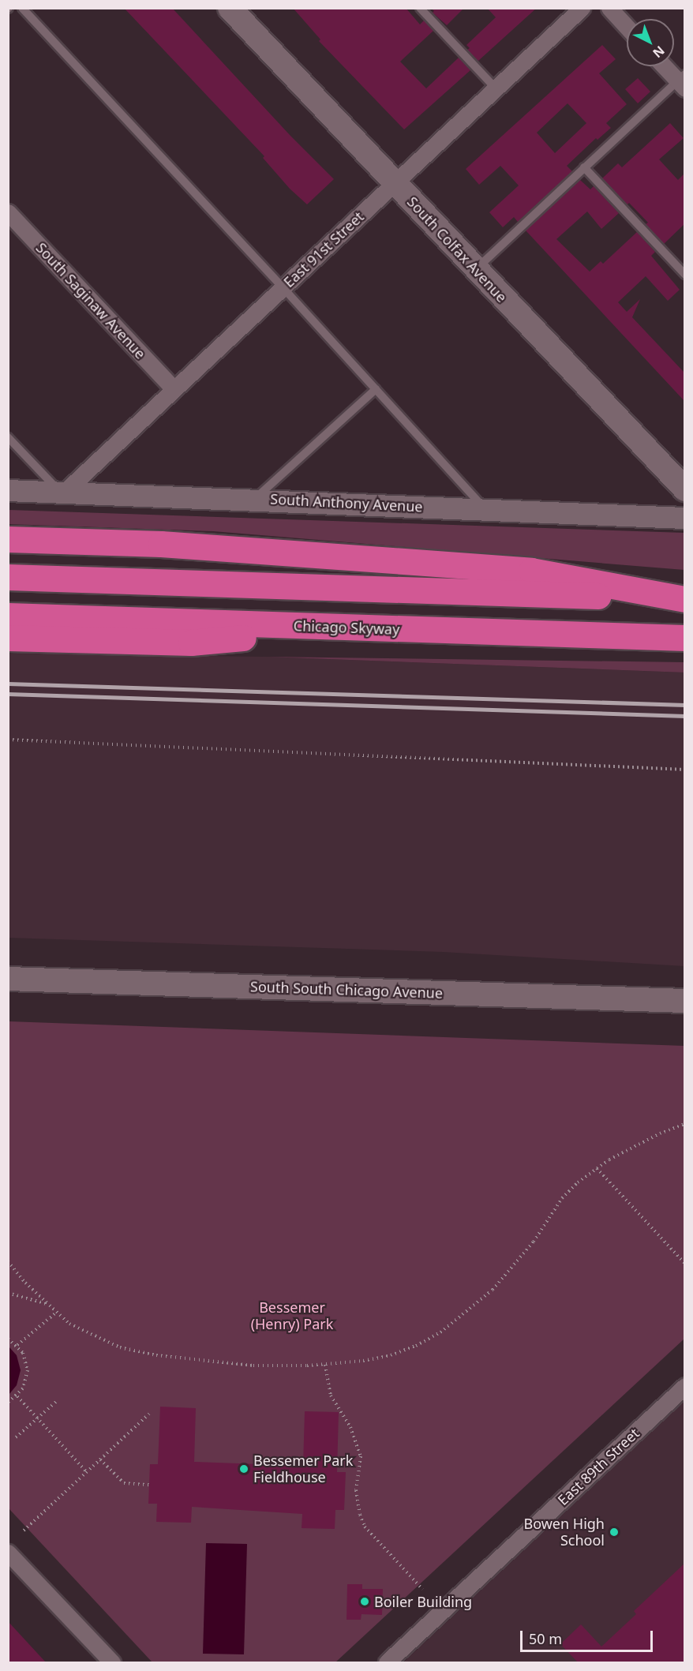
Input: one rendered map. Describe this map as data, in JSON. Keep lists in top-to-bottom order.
{
  "streets": {
    "highway": ["Chicago Skyway"],
    "main road": ["South Colfax Avenue", "South South Chicago Avenue"],
    "street": [
      "East 91st Street",
      "South Saginaw Avenue",
      "South Anthony Avenue",
      "East 89th Street"
    ]
  },
  "crossings": [
    ["East 91st Street", "South Colfax Avenue"],
    ["East 91st Street", "South Saginaw Avenue"],
    ["East 91st Street", "South Anthony Avenue"]
  ],
  "parks": ["Bessemer (Henry) Park"],
  "places": ["Bessemer Park Fieldhouse", "Bowen High School", "Boiler Building"],
  "scale_bar": "50 m",
  "north": "bottom right"
}
